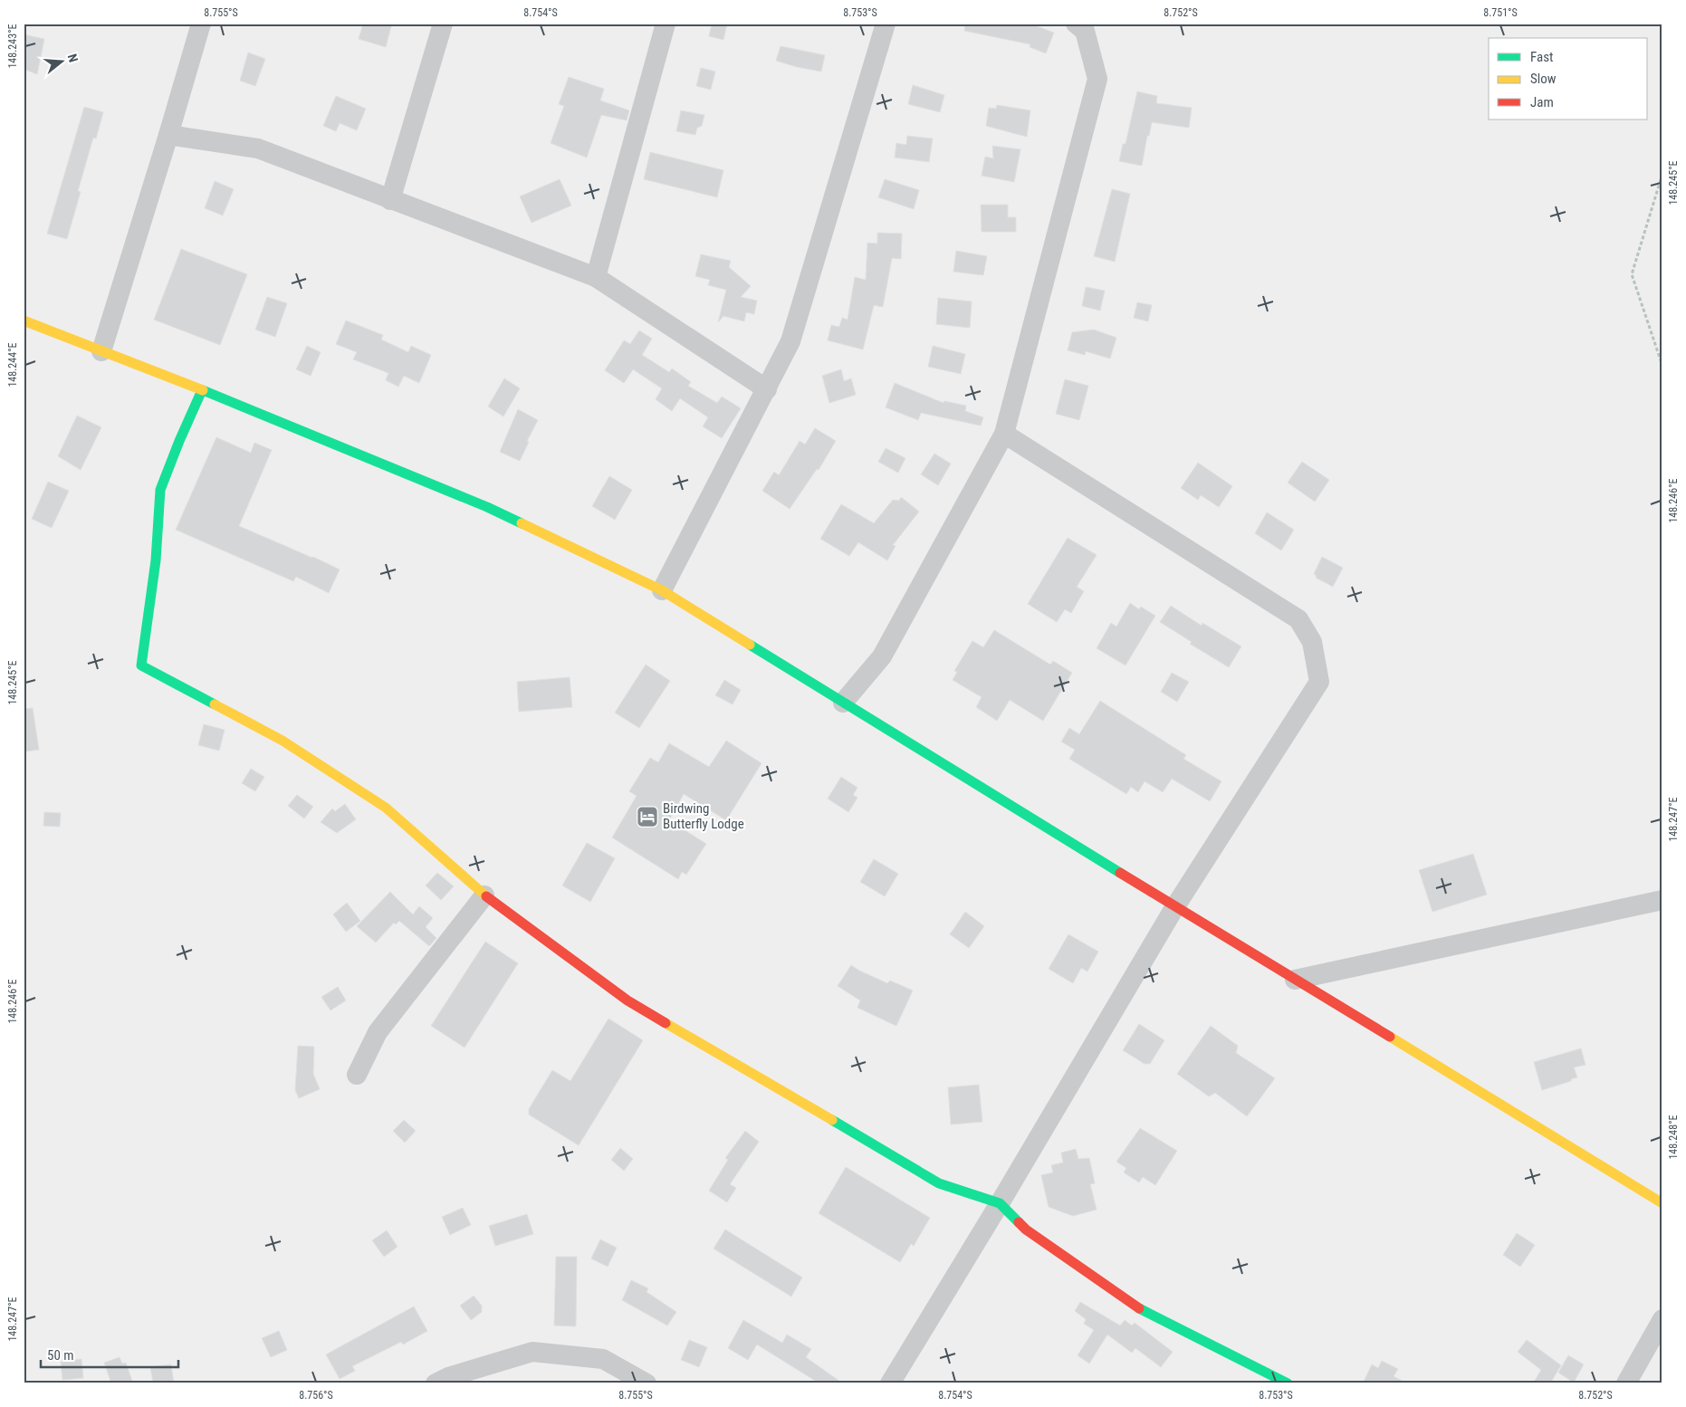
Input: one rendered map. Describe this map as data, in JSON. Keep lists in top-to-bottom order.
{
  "places": {
    "hotel": ["Birdwing Butterfly Lodge"]
  },
  "legend": ["Fast", "Slow", "Jam"],
  "scale_bar": "50 m",
  "north": "right",
  "coordinates": [
    "8.755°S",
    "8.754°S",
    "8.753°S",
    "8.752°S",
    "8.751°S",
    "148.243°E",
    "148.245°E",
    "148.244°E",
    "148.246°E",
    "148.247°E",
    "148.248°E",
    "8.756°S"
  ]
}
